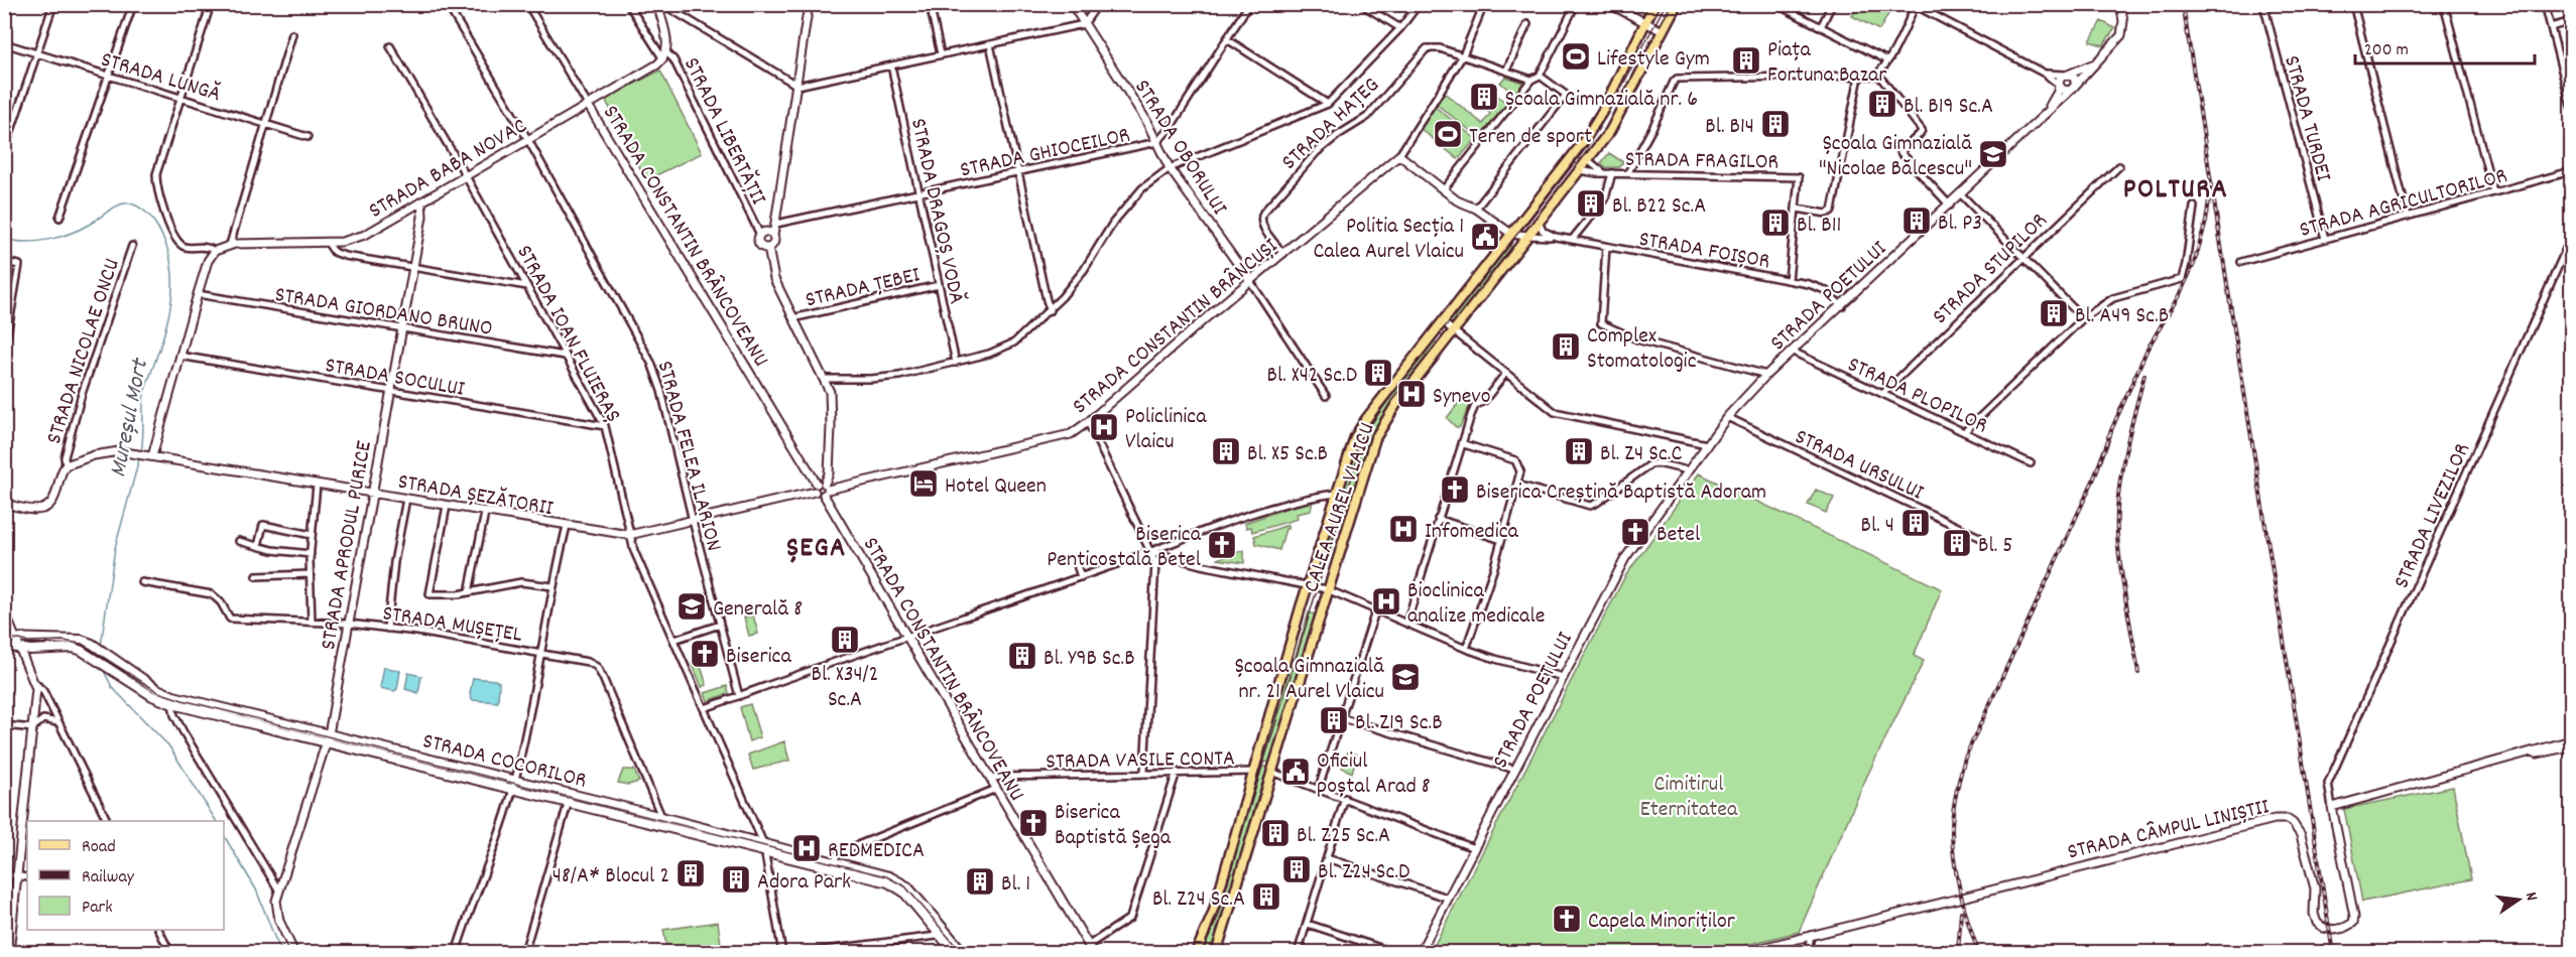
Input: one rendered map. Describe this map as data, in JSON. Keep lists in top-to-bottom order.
{
  "streets": {
    "main road": ["CALEA AUREL VLAICU", "STRADA COCORILOR"],
    "street": [
      "STRADA LUNGĂ",
      "STRADA TURDEI",
      "STRADA HAȚEG",
      "STRADA LIBERTĂȚII",
      "STRADA OBORULUI",
      "STRADA GHIOCEILOR",
      "STRADA FRAGILOR",
      "STRADA BABA NOVAC",
      "STRADA AGRICULTORILOR",
      "STRADA DRAGOȘ VODĂ",
      "STRADA CONSTANTIN BRÂNCOVEANU",
      "STRADA FOIȘOR",
      "STRADA STUPILOR",
      "STRADA ȚEBEI",
      "STRADA POETULUI",
      "STRADA GIORDANO BRUNO",
      "STRADA CONSTANTIN BRÂNCUȘI",
      "STRADA IOAN FLUIERAȘ",
      "STRADA NICOLAE ONCU",
      "STRADA SOCULUI",
      "STRADA PLOPILOR",
      "STRADA FELEA ILARION",
      "STRADA URSULUI",
      "STRADA ȘEZĂTORII",
      "STRADA LIVEZILOR",
      "STRADA APRODUL PURICE",
      "STRADA MUȘEȚEL",
      "STRADA VASILE CONTA",
      "STRADA CÂMPUL LINIȘTII"
    ]
  },
  "crossings": [
    ["STRADA TURDEI", "STRADA AGRICULTORILOR"],
    ["STRADA HAȚEG", "STRADA CONSTANTIN BRÂNCUȘI"],
    ["STRADA LIBERTĂȚII", "STRADA BABA NOVAC"],
    ["STRADA OBORULUI", "STRADA GHIOCEILOR"],
    ["STRADA OBORULUI", "STRADA CONSTANTIN BRÂNCUȘI"],
    ["STRADA GHIOCEILOR", "STRADA DRAGOȘ VODĂ"],
    ["STRADA FRAGILOR", "CALEA AUREL VLAICU"],
    ["STRADA BABA NOVAC", "STRADA CONSTANTIN BRÂNCOVEANU"],
    ["STRADA BABA NOVAC", "STRADA IOAN FLUIERAȘ"],
    ["STRADA BABA NOVAC", "STRADA FELEA ILARION"],
    ["STRADA BABA NOVAC", "STRADA APRODUL PURICE"],
    ["STRADA DRAGOȘ VODĂ", "STRADA ȚEBEI"],
    ["STRADA CONSTANTIN BRÂNCOVEANU", "STRADA CONSTANTIN BRÂNCUȘI"],
    ["STRADA CONSTANTIN BRÂNCOVEANU", "STRADA VASILE CONTA"],
    ["STRADA FOIȘOR", "STRADA POETULUI"],
    ["STRADA FOIȘOR", "CALEA AUREL VLAICU"],
    ["STRADA STUPILOR", "STRADA PLOPILOR"],
    ["STRADA POETULUI", "STRADA PLOPILOR"],
    ["STRADA POETULUI", "STRADA URSULUI"],
    ["STRADA GIORDANO BRUNO", "STRADA IOAN FLUIERAȘ"],
    ["STRADA GIORDANO BRUNO", "STRADA APRODUL PURICE"],
    ["STRADA CONSTANTIN BRÂNCUȘI", "STRADA IOAN FLUIERAȘ"],
    ["STRADA CONSTANTIN BRÂNCUȘI", "STRADA FELEA ILARION"],
    ["STRADA CONSTANTIN BRÂNCUȘI", "STRADA ȘEZĂTORII"],
    ["STRADA IOAN FLUIERAȘ", "STRADA SOCULUI"],
    ["STRADA IOAN FLUIERAȘ", "STRADA ȘEZĂTORII"],
    ["STRADA IOAN FLUIERAȘ", "STRADA COCORILOR"],
    ["STRADA NICOLAE ONCU", "STRADA ȘEZĂTORII"],
    ["STRADA SOCULUI", "STRADA APRODUL PURICE"],
    ["STRADA ȘEZĂTORII", "STRADA APRODUL PURICE"],
    ["CALEA AUREL VLAICU", "STRADA VASILE CONTA"],
    ["STRADA LIVEZILOR", "STRADA CÂMPUL LINIȘTII"],
    ["STRADA APRODUL PURICE", "STRADA MUȘEȚEL"],
    ["STRADA APRODUL PURICE", "STRADA COCORILOR"],
    ["STRADA MUȘEȚEL", "STRADA COCORILOR"]
  ],
  "districts": ["POLTURA", "ȘEGA"],
  "water": ["Mureșul Mort"],
  "parks": ["Cimitirul Eternitatea"],
  "places": {
    "sports": ["Lifestyle Gym", "Teren de sport"],
    "building": [
      "Piața Fortuna Bazar",
      "Școala Gimnazială nr. 6",
      "Bl. B19 Sc.A",
      "Bl. B14",
      "Bl. B22 Sc.A",
      "Bl. P3",
      "Bl. B11",
      "Bl. A49 Sc.B",
      "Complex Stomatologic",
      "Bl. X42 Sc.D",
      "Bl. X5 Sc.B",
      "Bl. Z4 Sc.C",
      "Bl. 4",
      "Bl. 5",
      "Bl. X34/2 Sc.A",
      "Bl. Y9B Sc.B",
      "Bl. Z19 Sc.B",
      "Bl. Z25 Sc.A",
      "Bl. Z24 Sc.D",
      "48/A* Blocul 2",
      "Adora Park",
      "Bl. 1",
      "Bl. Z24 Sc.A"
    ],
    "school or university": ["Școala Gimnazială \"Nicolae Bălcescu\"", "Generală 8", "Școala Gimnazială nr. 21 Aurel Vlaicu"],
    "public building": ["Politia Secția 1 Calea Aurel Vlaicu", "Oficiul poștal Arad 8"],
    "hospital": [
      "Synevo",
      "Policlinica Vlaicu",
      "Infomedica",
      "Bioclinica analize medicale",
      "REDMEDICA"
    ],
    "hotel": ["Hotel Queen"],
    "church": [
      "Biserica Creștină Baptistă Adoram",
      "Betel",
      "Biserica Penticostală Betel",
      "Biserica",
      "Biserica Baptistă Șega",
      "Capela Minoriților"
    ]
  },
  "legend": ["Road", "Railway", "Park"],
  "scale_bar": "200 m",
  "north": "right"
}
